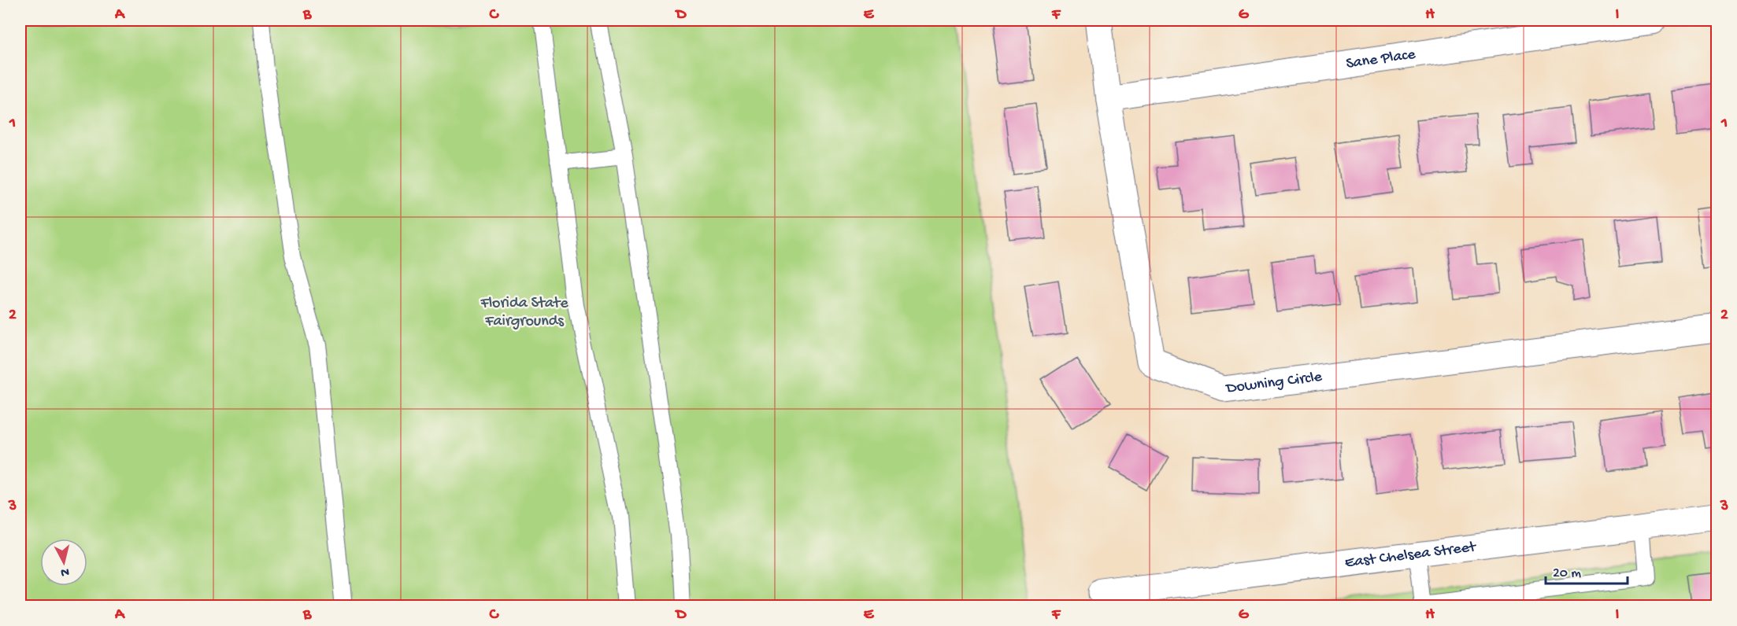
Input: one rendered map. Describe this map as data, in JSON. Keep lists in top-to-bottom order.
{
  "streets": {
    "street": ["Sane Place", "Downing Circle", "East Chelsea Street"]
  },
  "crossings": [
    ["Sane Place", "Downing Circle"]
  ],
  "parks": ["Florida State Fairgrounds"],
  "scale_bar": "20 m",
  "north": "bottom",
  "grid": {
    "columns": [
      "A",
      "B",
      "C",
      "D",
      "E",
      "F",
      "G",
      "H",
      "I"
    ],
    "rows": ["1", "2", "3"]
  }
}
